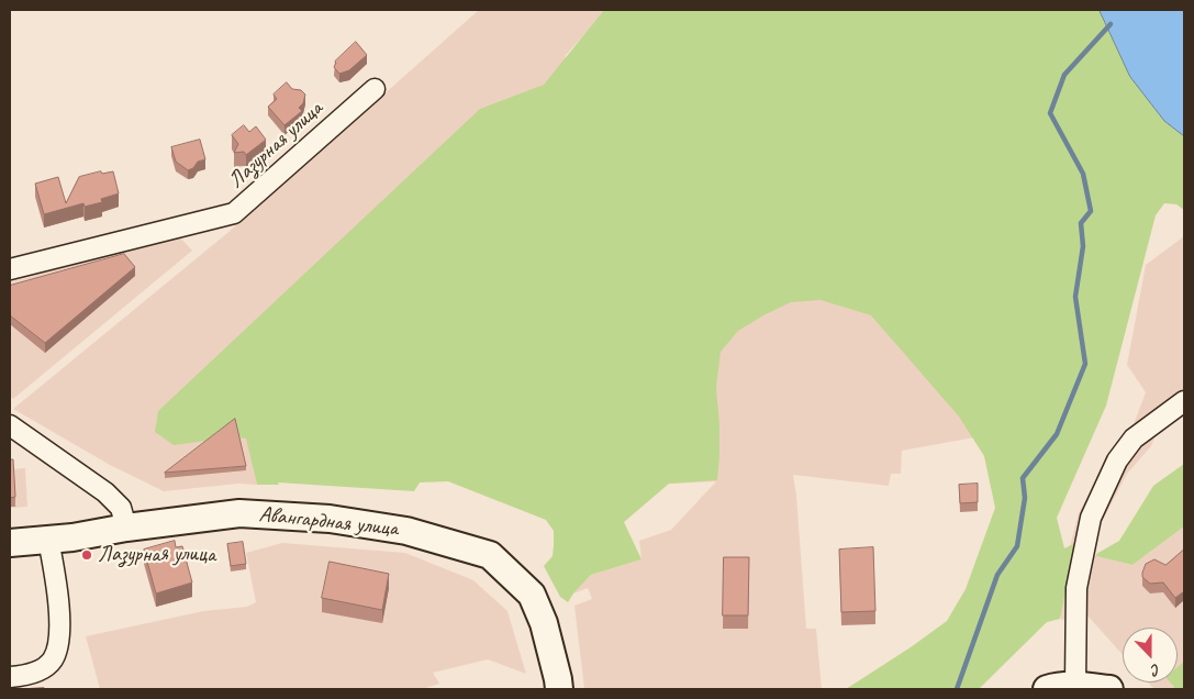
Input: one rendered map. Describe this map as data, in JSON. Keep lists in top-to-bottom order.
{
  "streets": {
    "main road": ["Авангардная улица"],
    "street": ["Лазурная улица"]
  },
  "places": ["Лазурная улица"],
  "north": "bottom"
}
